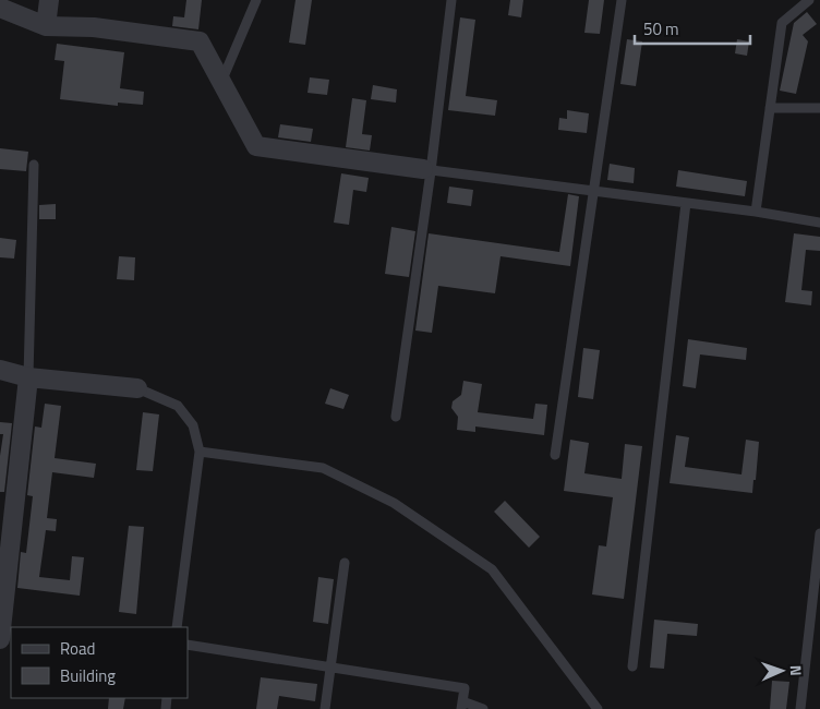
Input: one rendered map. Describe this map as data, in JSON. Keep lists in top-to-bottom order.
{
  "legend": ["Road", "Building"],
  "scale_bar": "50 m",
  "north": "right"
}
